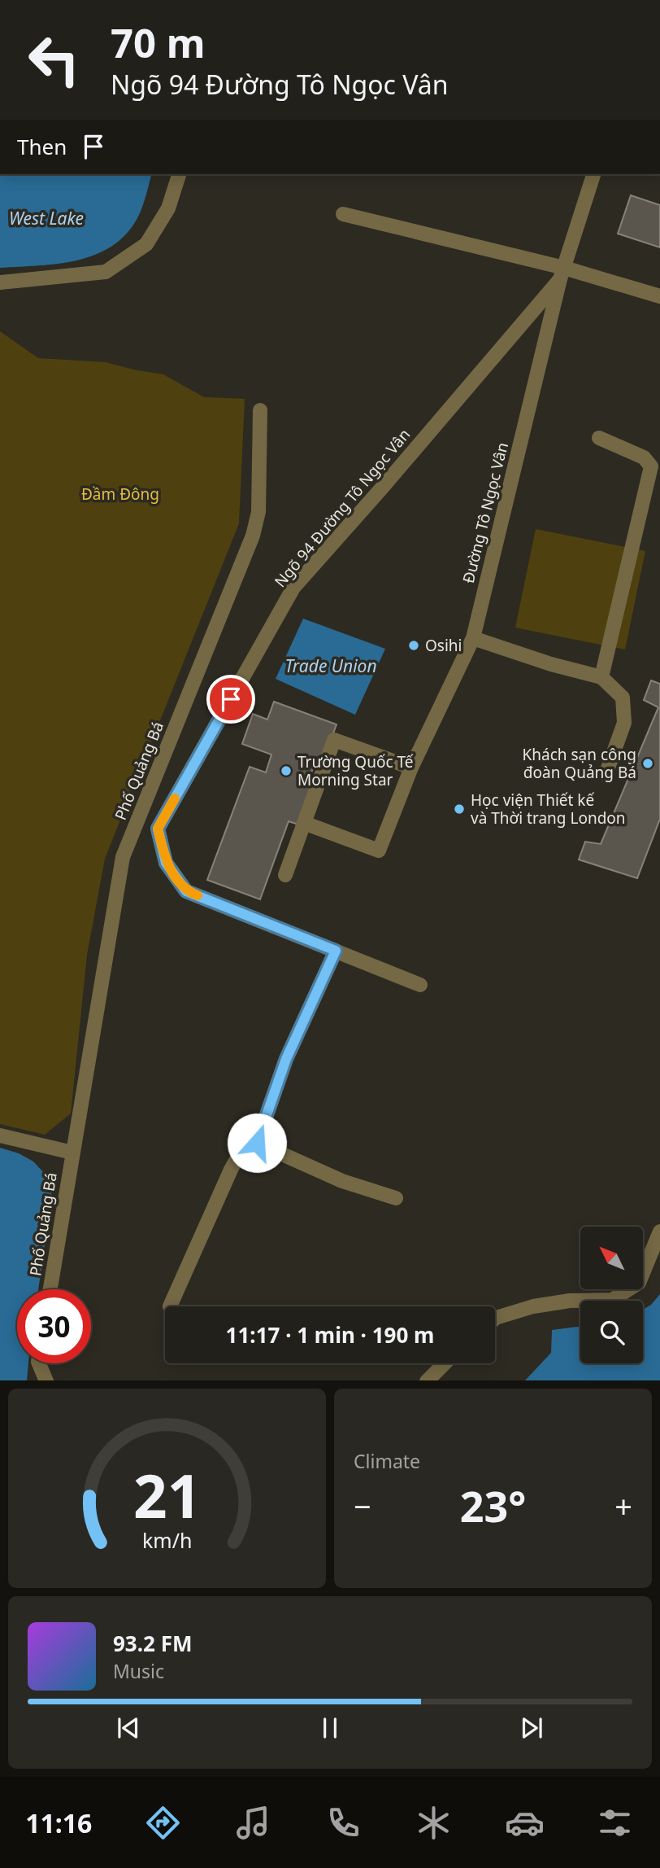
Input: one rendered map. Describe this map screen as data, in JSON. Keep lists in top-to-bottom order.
{
  "streets": {
    "street": ["Ngõ 94 Đường Tô Ngọc Vân", "Đường Tô Ngọc Vân", "Phố Quảng Bá"]
  },
  "crossings": [
    ["Ngõ 94 Đường Tô Ngọc Vân", "Đường Tô Ngọc Vân"]
  ],
  "water": ["West Lake", "Trade Union"],
  "parks": ["Đầm Đông"],
  "places": [
    "Osihi",
    "Khách sạn công đoàn Quảng Bá",
    "Trường Quốc Tế Morning Star",
    "Học viện Thiết kế và Thời trang London"
  ],
  "north": "top left",
  "page": {
    "turn": ["70 m", "Ngõ 94 Đường Tô Ngọc Vân"],
    "then": "Then",
    "limit": "30",
    "trip": "11:17 · 1 min · 190 m",
    "tile": "Climate",
    "heat": ["−", "23°", "+"],
    "song": ["93.2 FM", "Music"],
    "tabs": "11:16",
    "gauge": ["21", "km/h"]
  }
}
